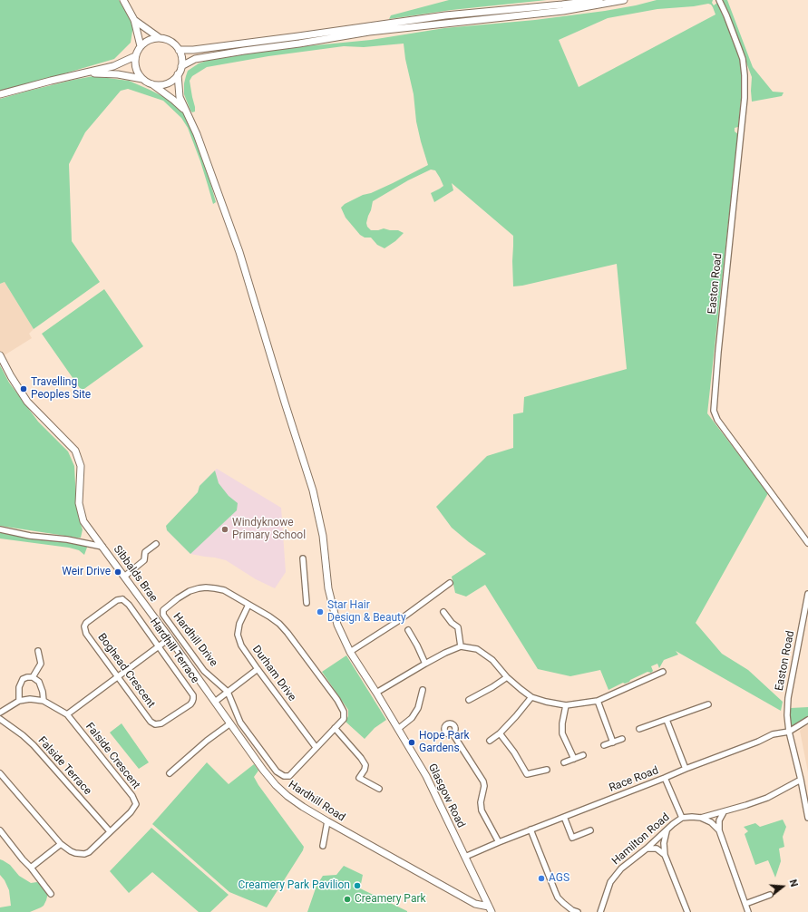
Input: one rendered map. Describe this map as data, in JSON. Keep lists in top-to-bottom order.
{
  "streets": {
    "main road": ["Sibbalds Brae", "Glasgow Road", "Hardhill Road"],
    "street": [
      "Easton Road",
      "Hardhill Drive",
      "Hardhill Terrace",
      "Boghead Crescent",
      "Durham Drive",
      "Falside Crescent",
      "Falside Terrace",
      "Race Road",
      "Hamilton Road"
    ]
  },
  "crossings": [
    ["Easton Road", "Race Road"],
    ["Easton Road", "Hamilton Road"],
    ["Sibbalds Brae", "Hardhill Road"],
    ["Hardhill Drive", "Durham Drive"],
    ["Hardhill Terrace", "Boghead Crescent"],
    ["Falside Crescent", "Falside Terrace"],
    ["Race Road", "Glasgow Road"],
    ["Glasgow Road", "Hardhill Road"]
  ],
  "places": [
    "Travelling Peoples Site",
    "Windyknowe Primary School",
    "Weir Drive",
    "Star Hair Design & Beauty",
    "Hope Park Gardens",
    "AGS",
    "Creamery Park Pavilion",
    "Creamery Park"
  ],
  "north": "right"
}
